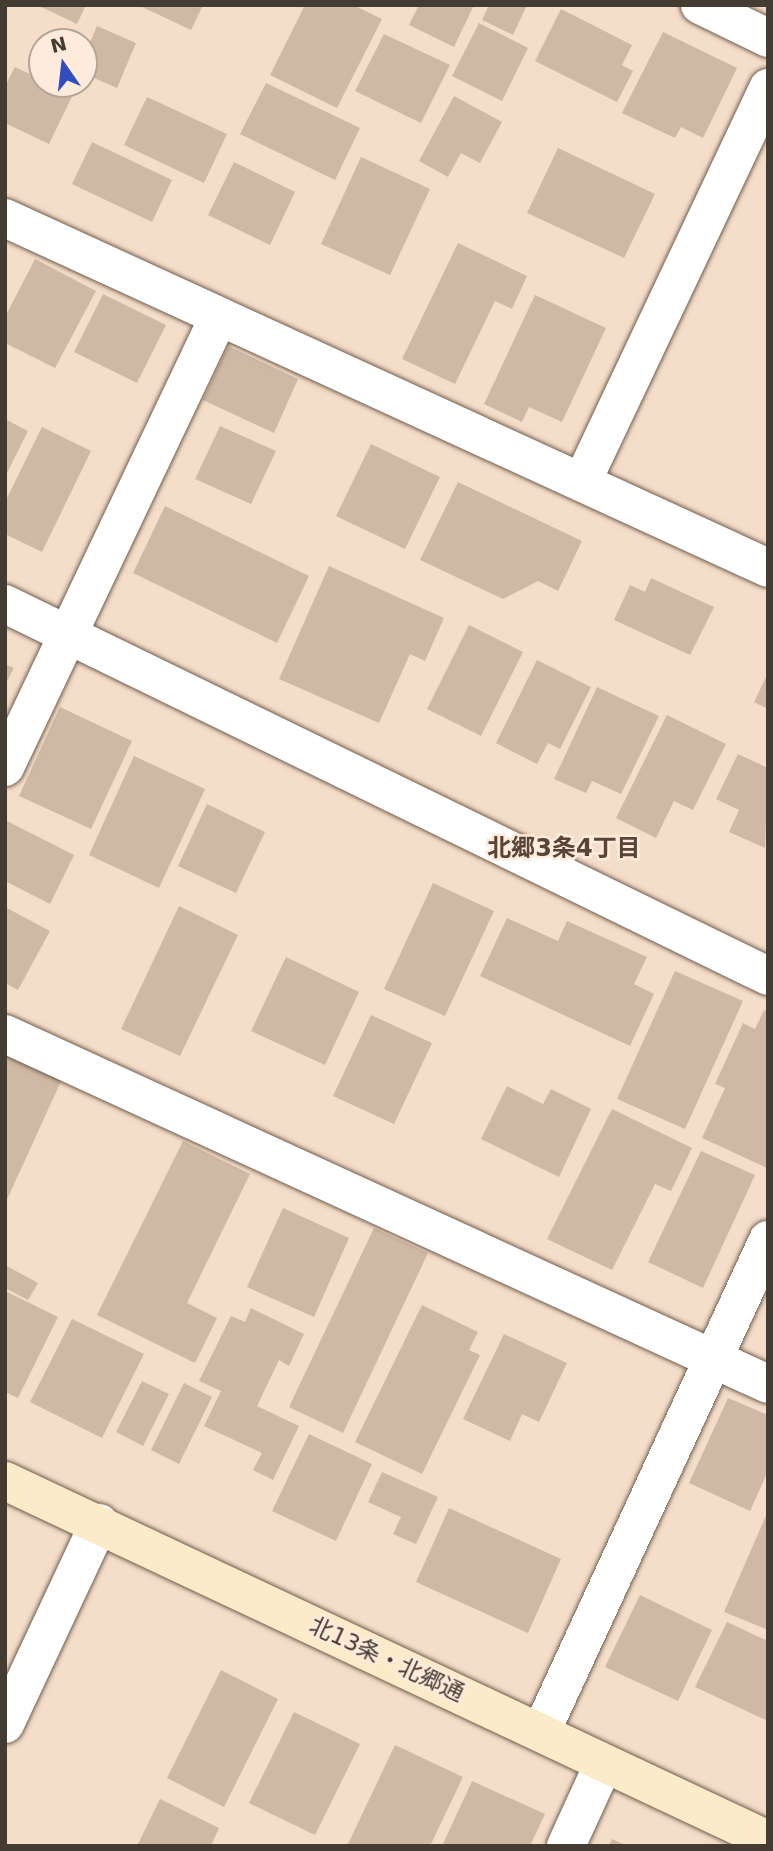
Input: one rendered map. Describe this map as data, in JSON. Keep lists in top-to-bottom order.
{
  "streets": {
    "main road": ["北13条・北郷通"]
  },
  "districts": ["北郷3条4丁目"],
  "north": "top"
}
